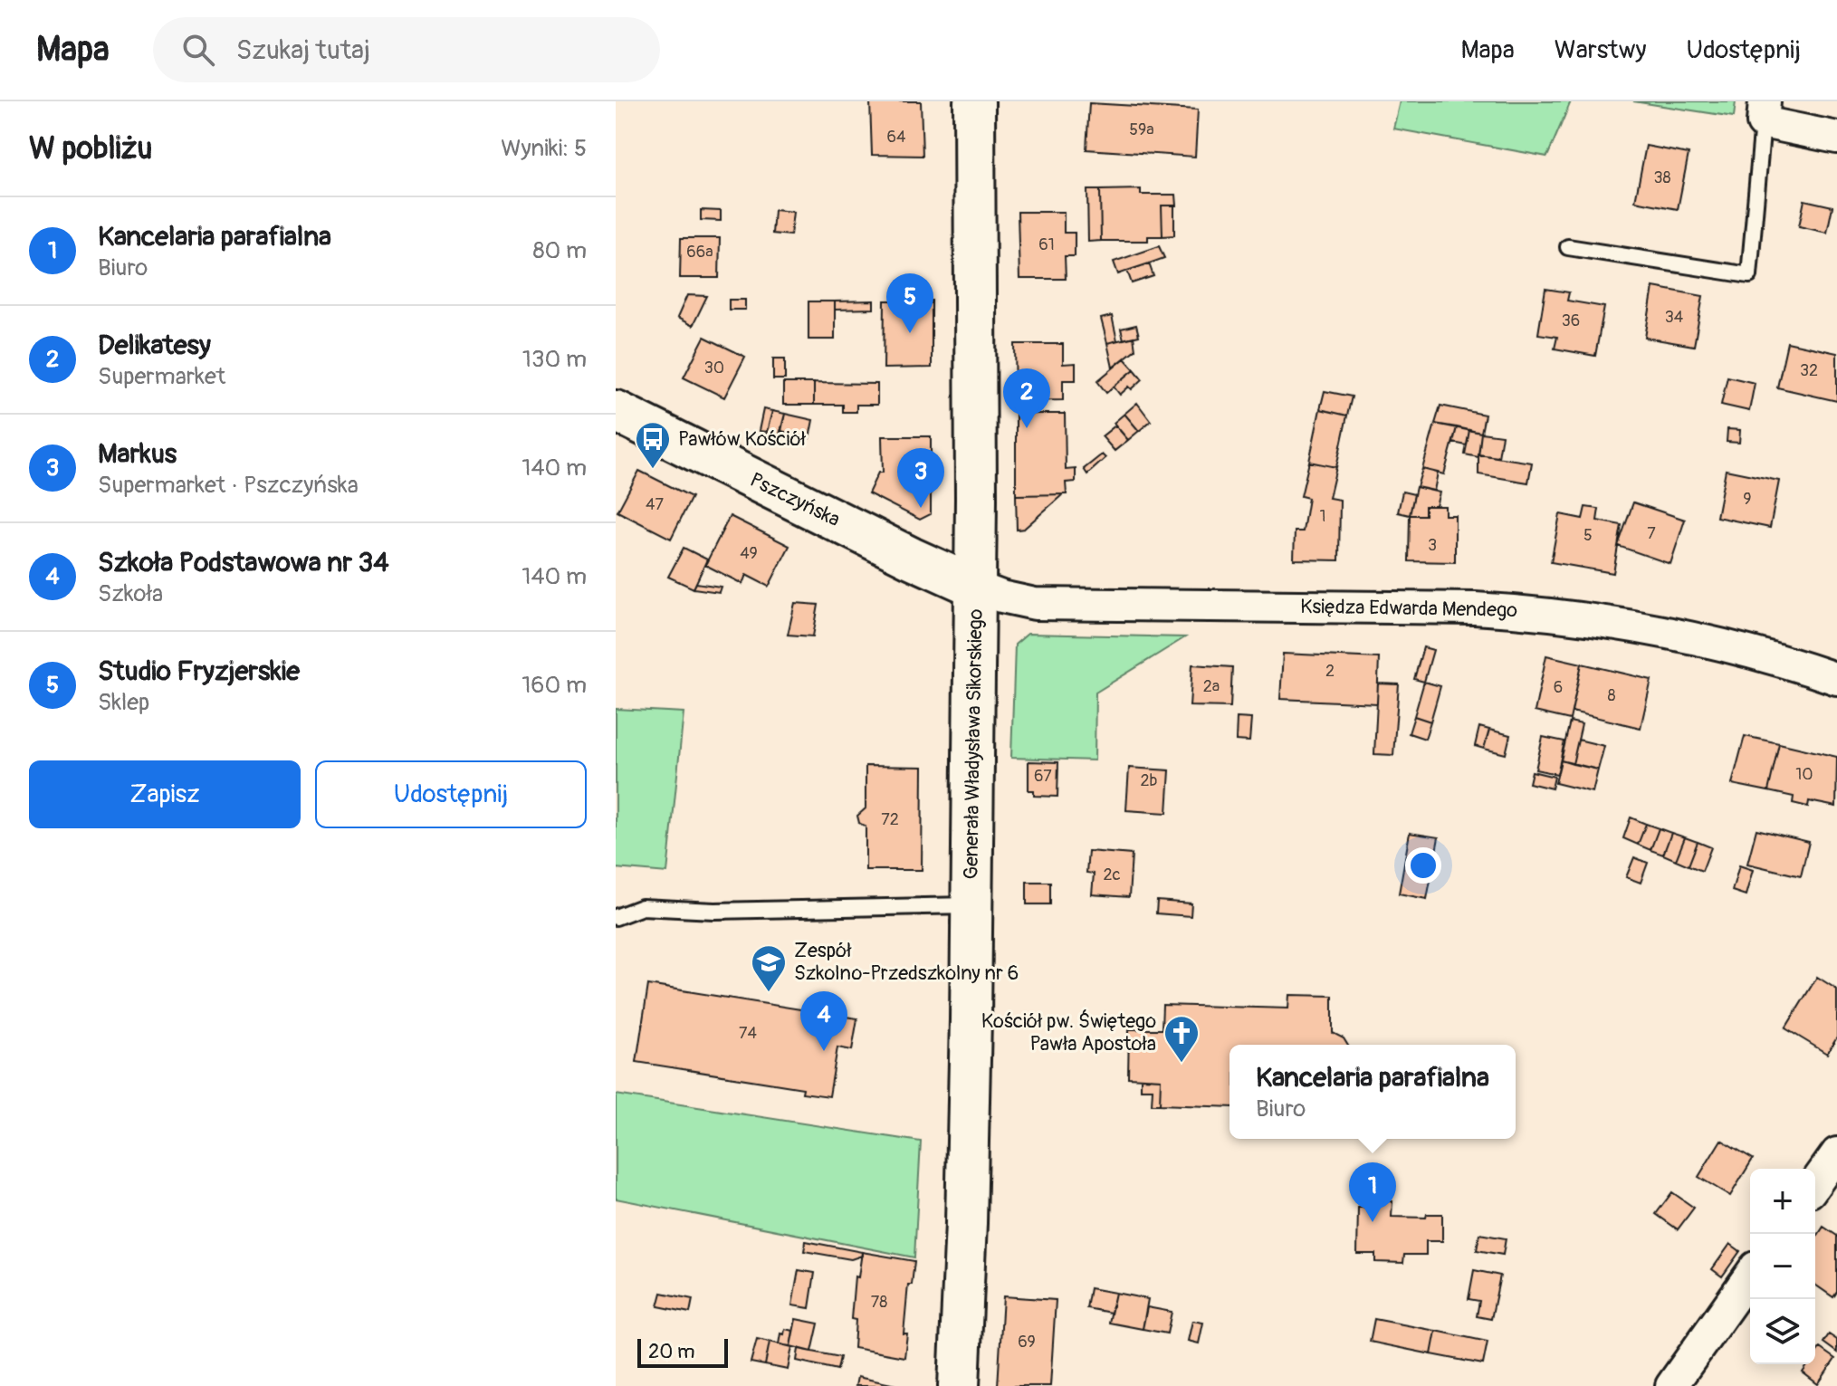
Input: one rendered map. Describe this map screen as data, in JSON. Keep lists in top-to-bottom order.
{
  "streets": {
    "street": ["Pszczyńska", "Księdza Edwarda Mendego", "Generała Władysława Sikorskiego"]
  },
  "crossings": [
    ["Pszczyńska", "Księdza Edwarda Mendego"],
    ["Pszczyńska", "Generała Władysława Sikorskiego"],
    ["Księdza Edwarda Mendego", "Generała Władysława Sikorskiego"]
  ],
  "places": {
    "bus stop": ["Pawłów Kościół"],
    "school or university": ["Zespół Szkolno-Przedszkolny nr 6"],
    "church": ["Kościół pw. Świętego Pawła Apostoła"]
  },
  "house_numbers": [
    "59a",
    "64",
    "38",
    "61",
    "66a",
    "34",
    "36",
    "30",
    "32",
    "9",
    "47",
    "1",
    "7",
    "5",
    "3",
    "49",
    "2",
    "2a",
    "6",
    "8",
    "10",
    "67",
    "2b",
    "72",
    "2c",
    "74",
    "78",
    "69"
  ],
  "scale_bar": "20 m",
  "page": {
    "header": "Mapa",
    "search": "Szukaj tutaj",
    "nav": ["Mapa", "Warstwy", "Udostępnij"],
    "heading": ["W pobliżu", "Wyniki: 5"],
    "list": [
      {
        "mark": "1",
        "name": "Kancelaria parafialna",
        "note": "Biuro",
        "value": "80 m"
      },
      {
        "mark": "2",
        "name": "Delikatesy",
        "note": "Supermarket",
        "value": "130 m"
      },
      {
        "mark": "3",
        "name": "Markus",
        "note": "Supermarket · Pszczyńska",
        "value": "140 m"
      },
      {
        "mark": "4",
        "name": "Szkoła Podstawowa nr 34",
        "note": "Szkoła",
        "value": "140 m"
      },
      {
        "mark": "5",
        "name": "Studio Fryzjerskie",
        "note": "Sklep",
        "value": "160 m"
      }
    ],
    "pins": [
      "5",
      "2",
      "3",
      "4",
      "1"
    ],
    "buttons": ["Zapisz", "Udostępnij"],
    "popup": ["Kancelaria parafialna", "Biuro"],
    "map_buttons": ["+", "−"],
    "scale": "20 m"
  }
}
